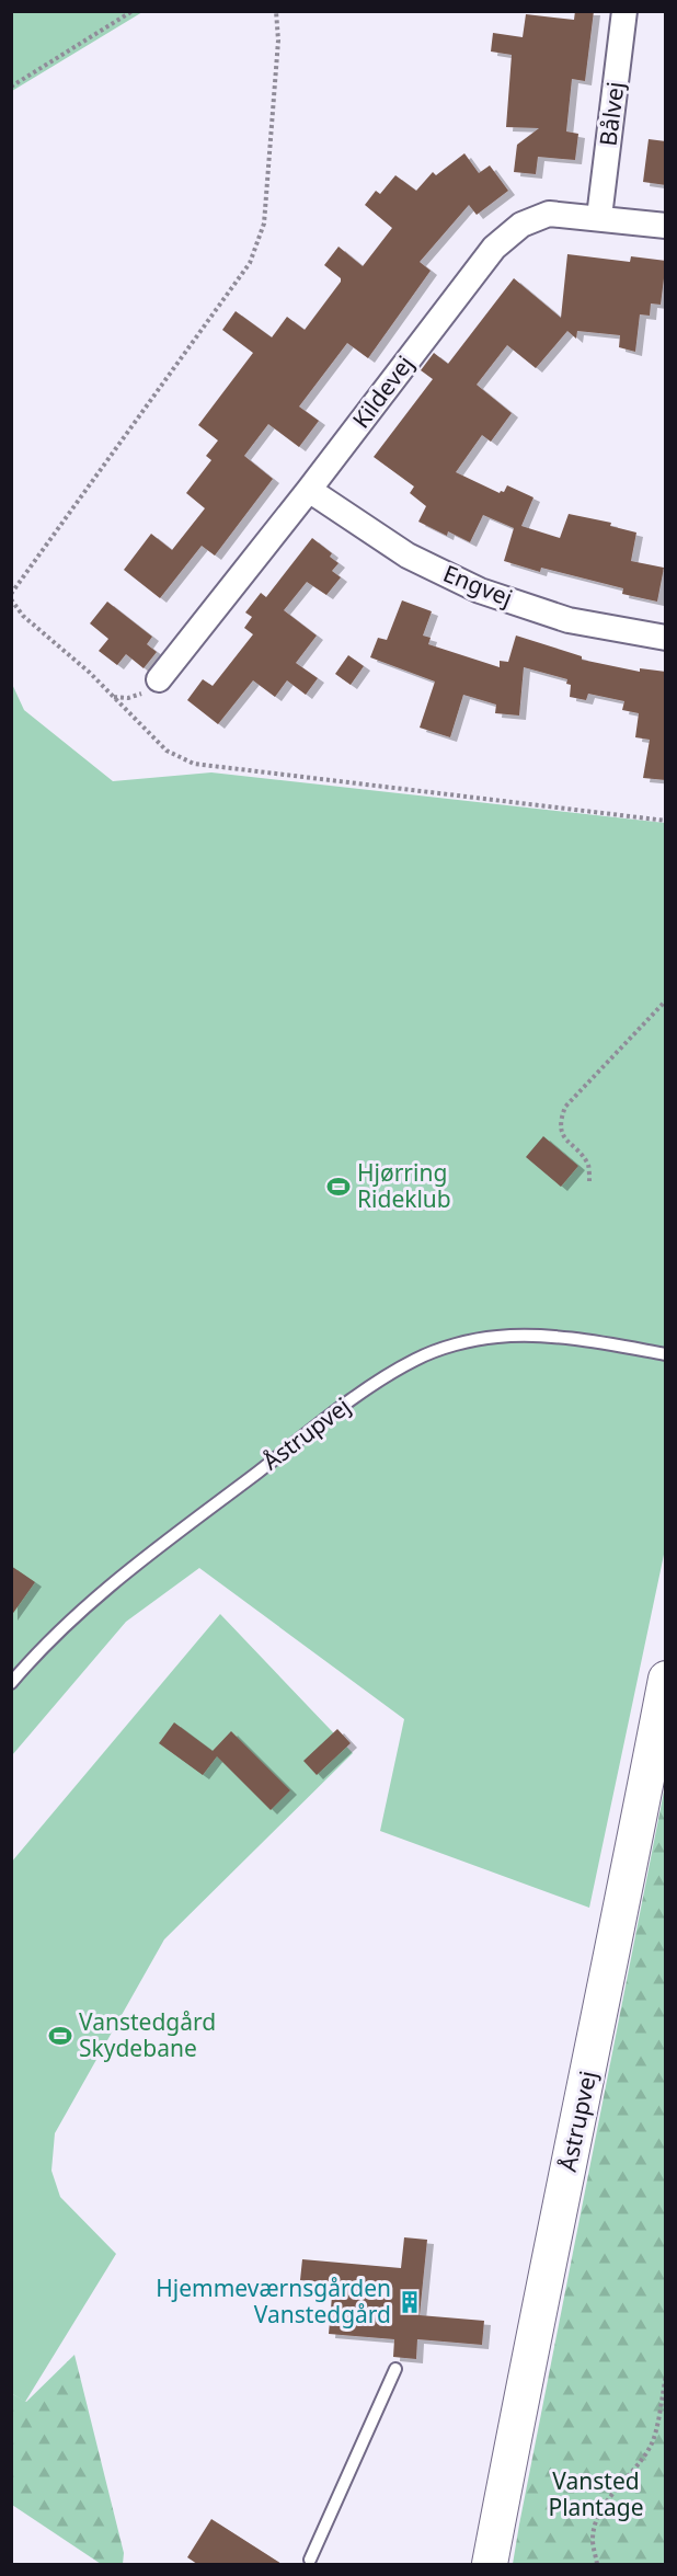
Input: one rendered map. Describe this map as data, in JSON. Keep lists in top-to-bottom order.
{
  "streets": {
    "street": [
      "Bålvej",
      "Kildevej",
      "Engvej",
      "Åstrupvej"
    ]
  },
  "crossings": [
    ["Bålvej", "Kildevej"],
    ["Kildevej", "Engvej"]
  ],
  "parks": ["Vansted Plantage"],
  "places": {
    "sports": ["Hjørring Rideklub", "Vanstedgård Skydebane"],
    "building": ["Hjemmeværnsgården Vanstedgård"]
  }
}
